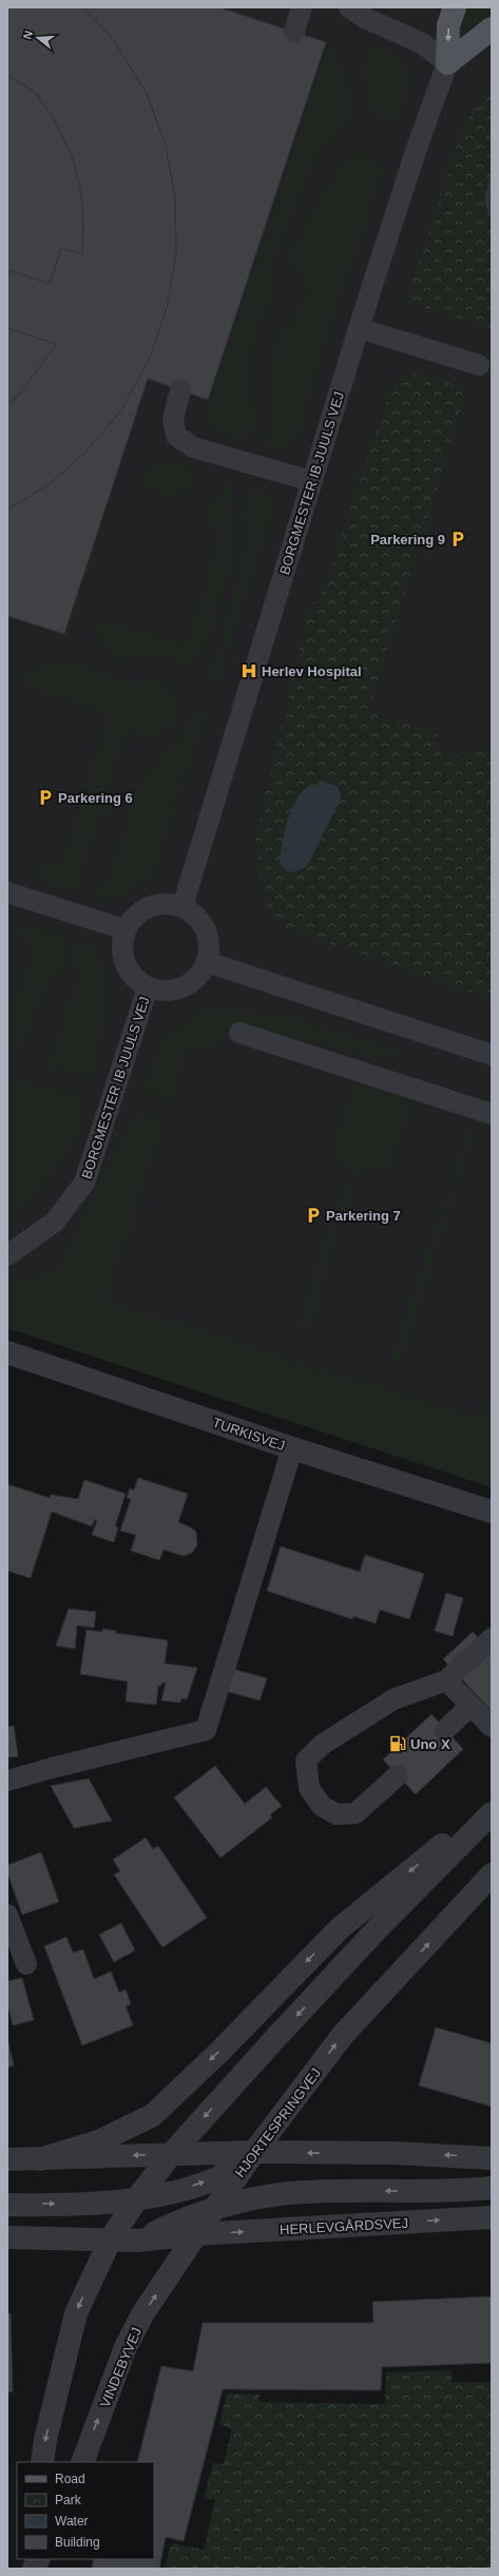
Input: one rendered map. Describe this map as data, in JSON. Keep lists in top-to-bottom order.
{
  "streets": {
    "street": [
      "TURKISVEJ",
      "HJORTESPRINGVEJ",
      "HERLEVGÅRDSVEJ",
      "VINDEBYVEJ"
    ],
    "lane": ["BORGMESTER IB JUULS VEJ"]
  },
  "crossings": [
    ["HJORTESPRINGVEJ", "HERLEVGÅRDSVEJ"],
    ["HJORTESPRINGVEJ", "VINDEBYVEJ"],
    ["HERLEVGÅRDSVEJ", "VINDEBYVEJ"]
  ],
  "places": {
    "parking": ["Parkering 9", "Parkering 6", "Parkering 7"],
    "hospital": ["Herlev Hospital"],
    "fuel station": ["Uno X"]
  },
  "legend": [
    "Road",
    "Park",
    "Water",
    "Building"
  ],
  "north": "left"
}
